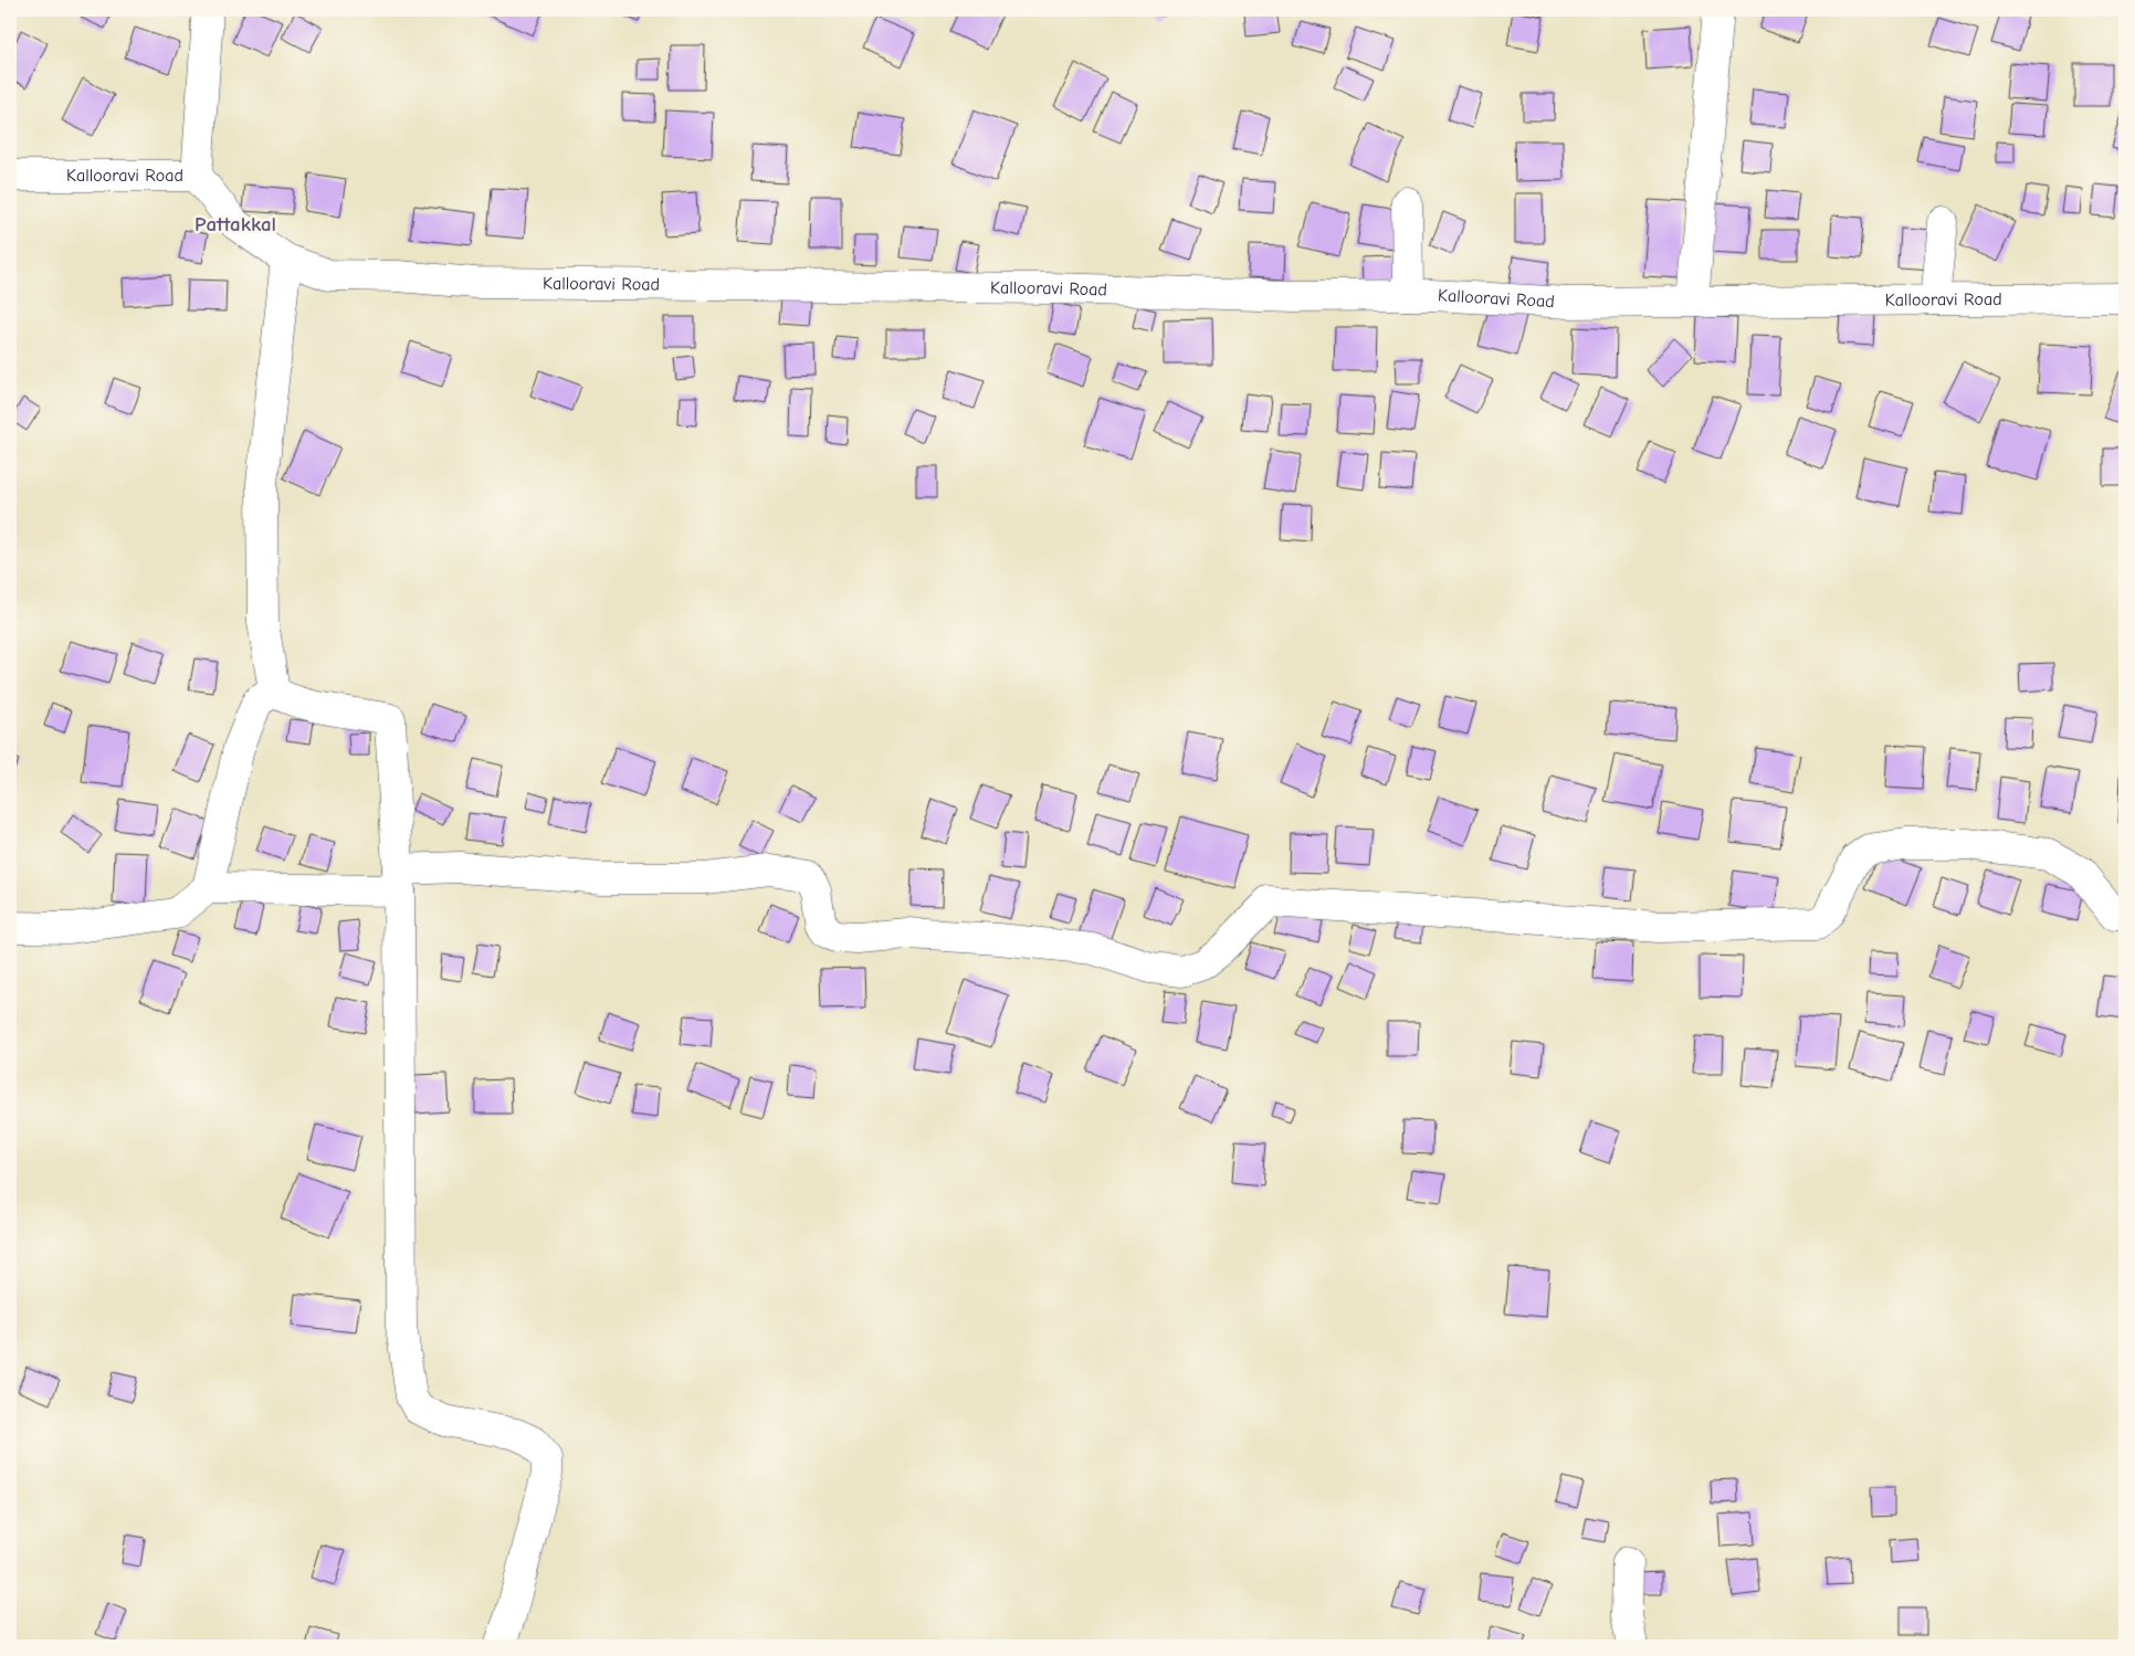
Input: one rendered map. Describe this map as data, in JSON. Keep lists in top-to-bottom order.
{
  "streets": {
    "street": ["Kallooravi Road"]
  },
  "districts": ["Pattakkal"]
}
